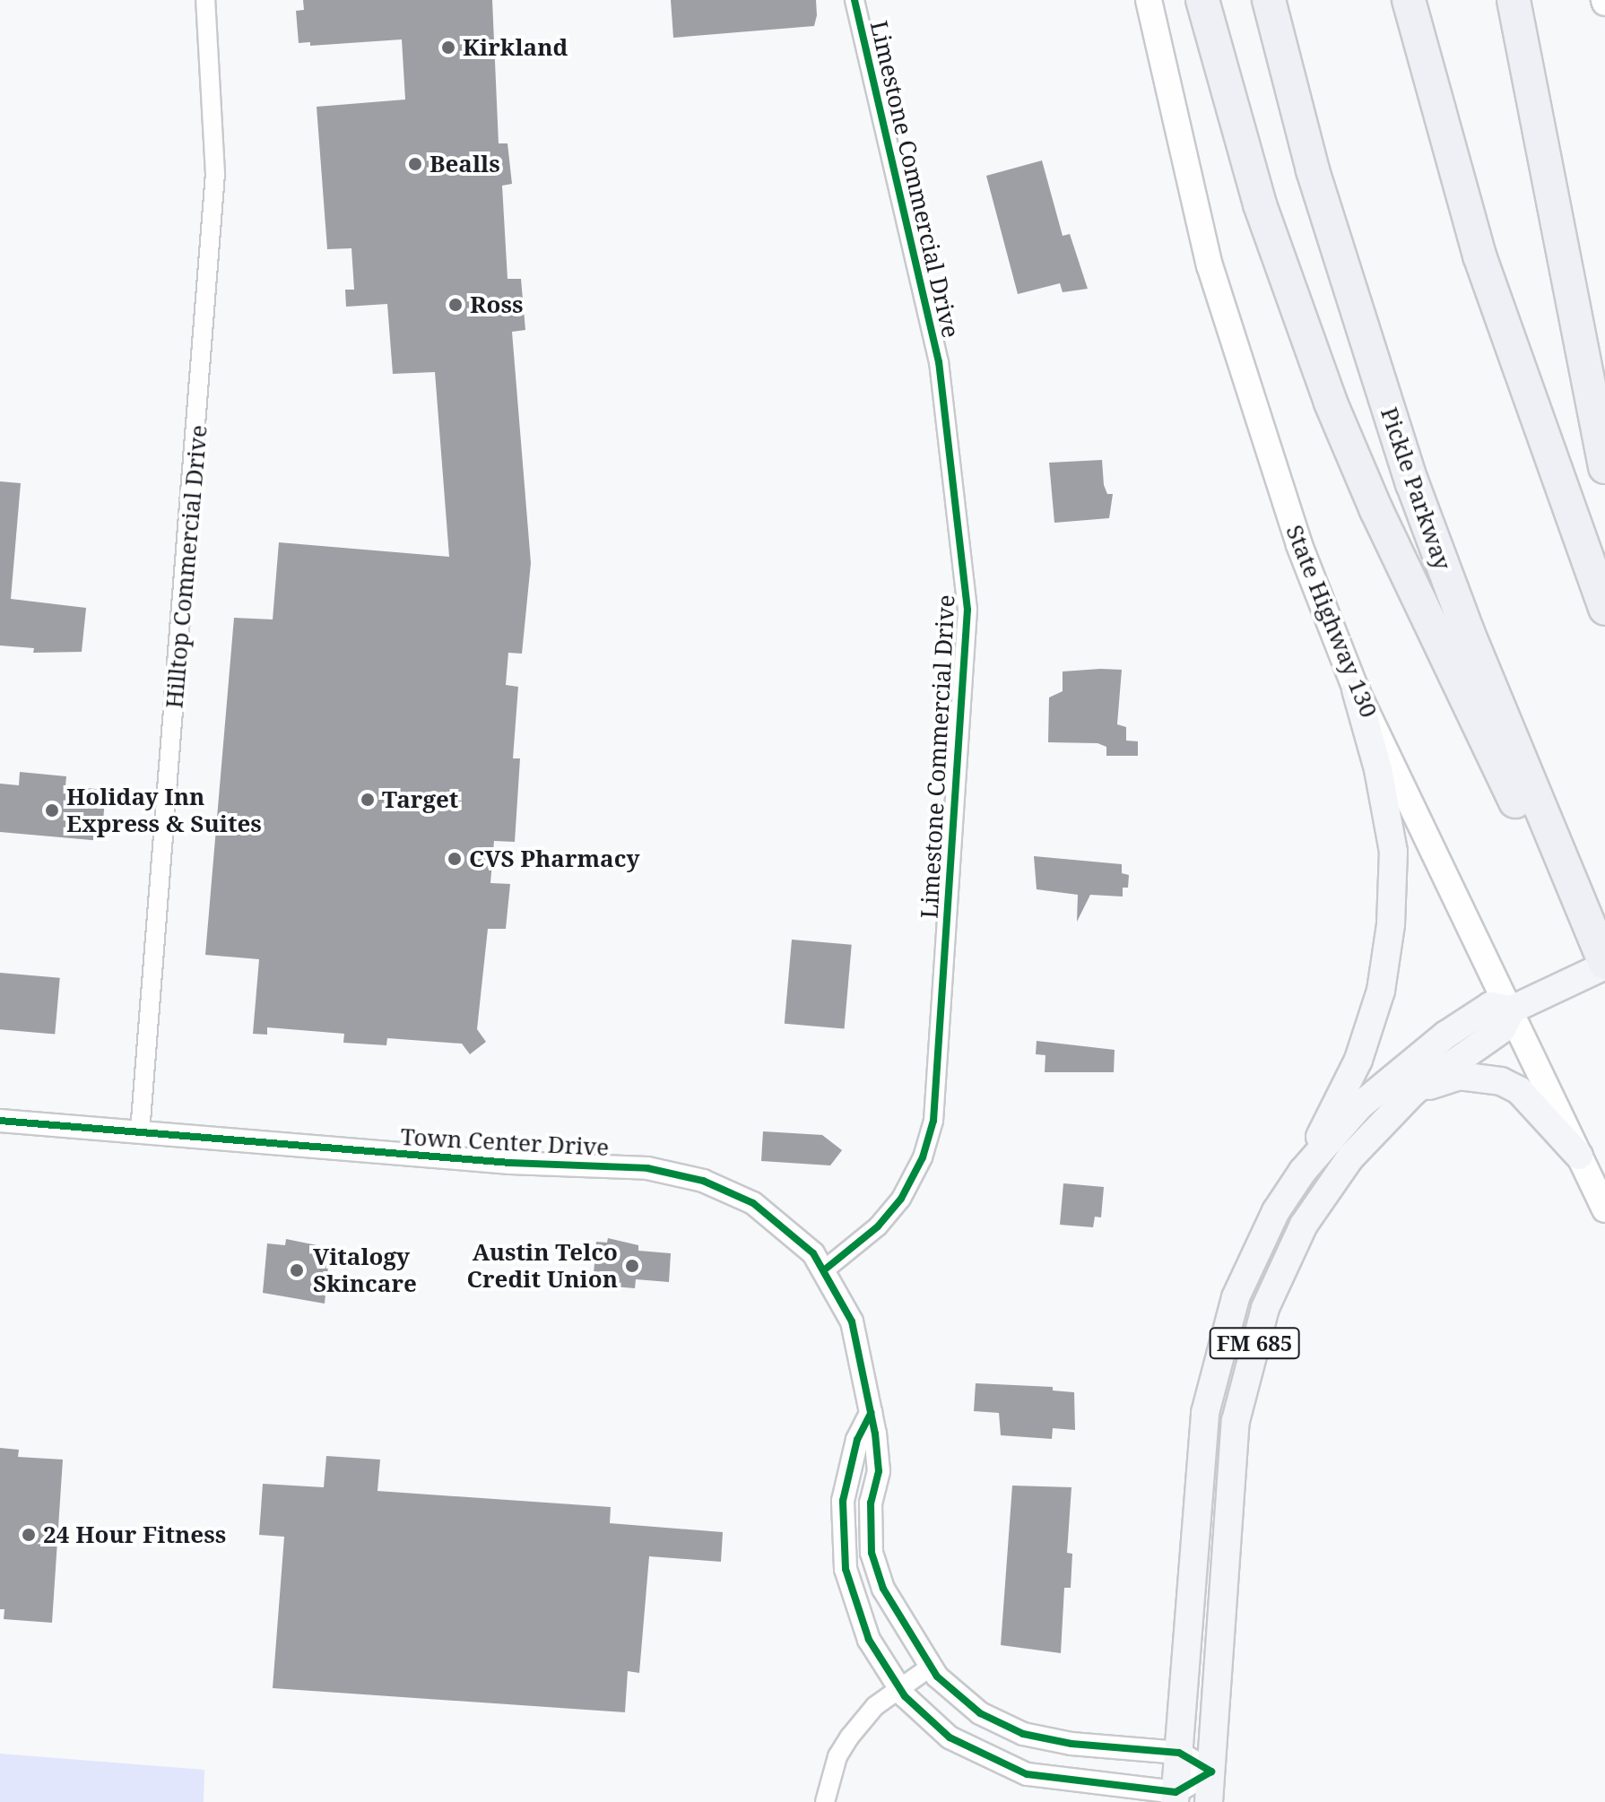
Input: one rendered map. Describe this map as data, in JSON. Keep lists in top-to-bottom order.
{
  "streets": {
    "highway": ["Pickle Parkway"],
    "main road": ["State Highway 130", "FM 685"],
    "street": ["Limestone Commercial Drive", "Hilltop Commercial Drive", "Town Center Drive"]
  },
  "crossings": [
    ["Limestone Commercial Drive", "Town Center Drive"],
    ["Pickle Parkway", "FM 685"],
    ["Hilltop Commercial Drive", "Town Center Drive"],
    ["State Highway 130", "FM 685"],
    ["Town Center Drive", "FM 685"]
  ],
  "places": [
    "Kirkland",
    "Bealls",
    "Ross",
    "Target",
    "Holiday Inn Express & Suites",
    "CVS Pharmacy",
    "Austin Telco Credit Union",
    "Vitalogy Skincare",
    "24 Hour Fitness"
  ]
}
